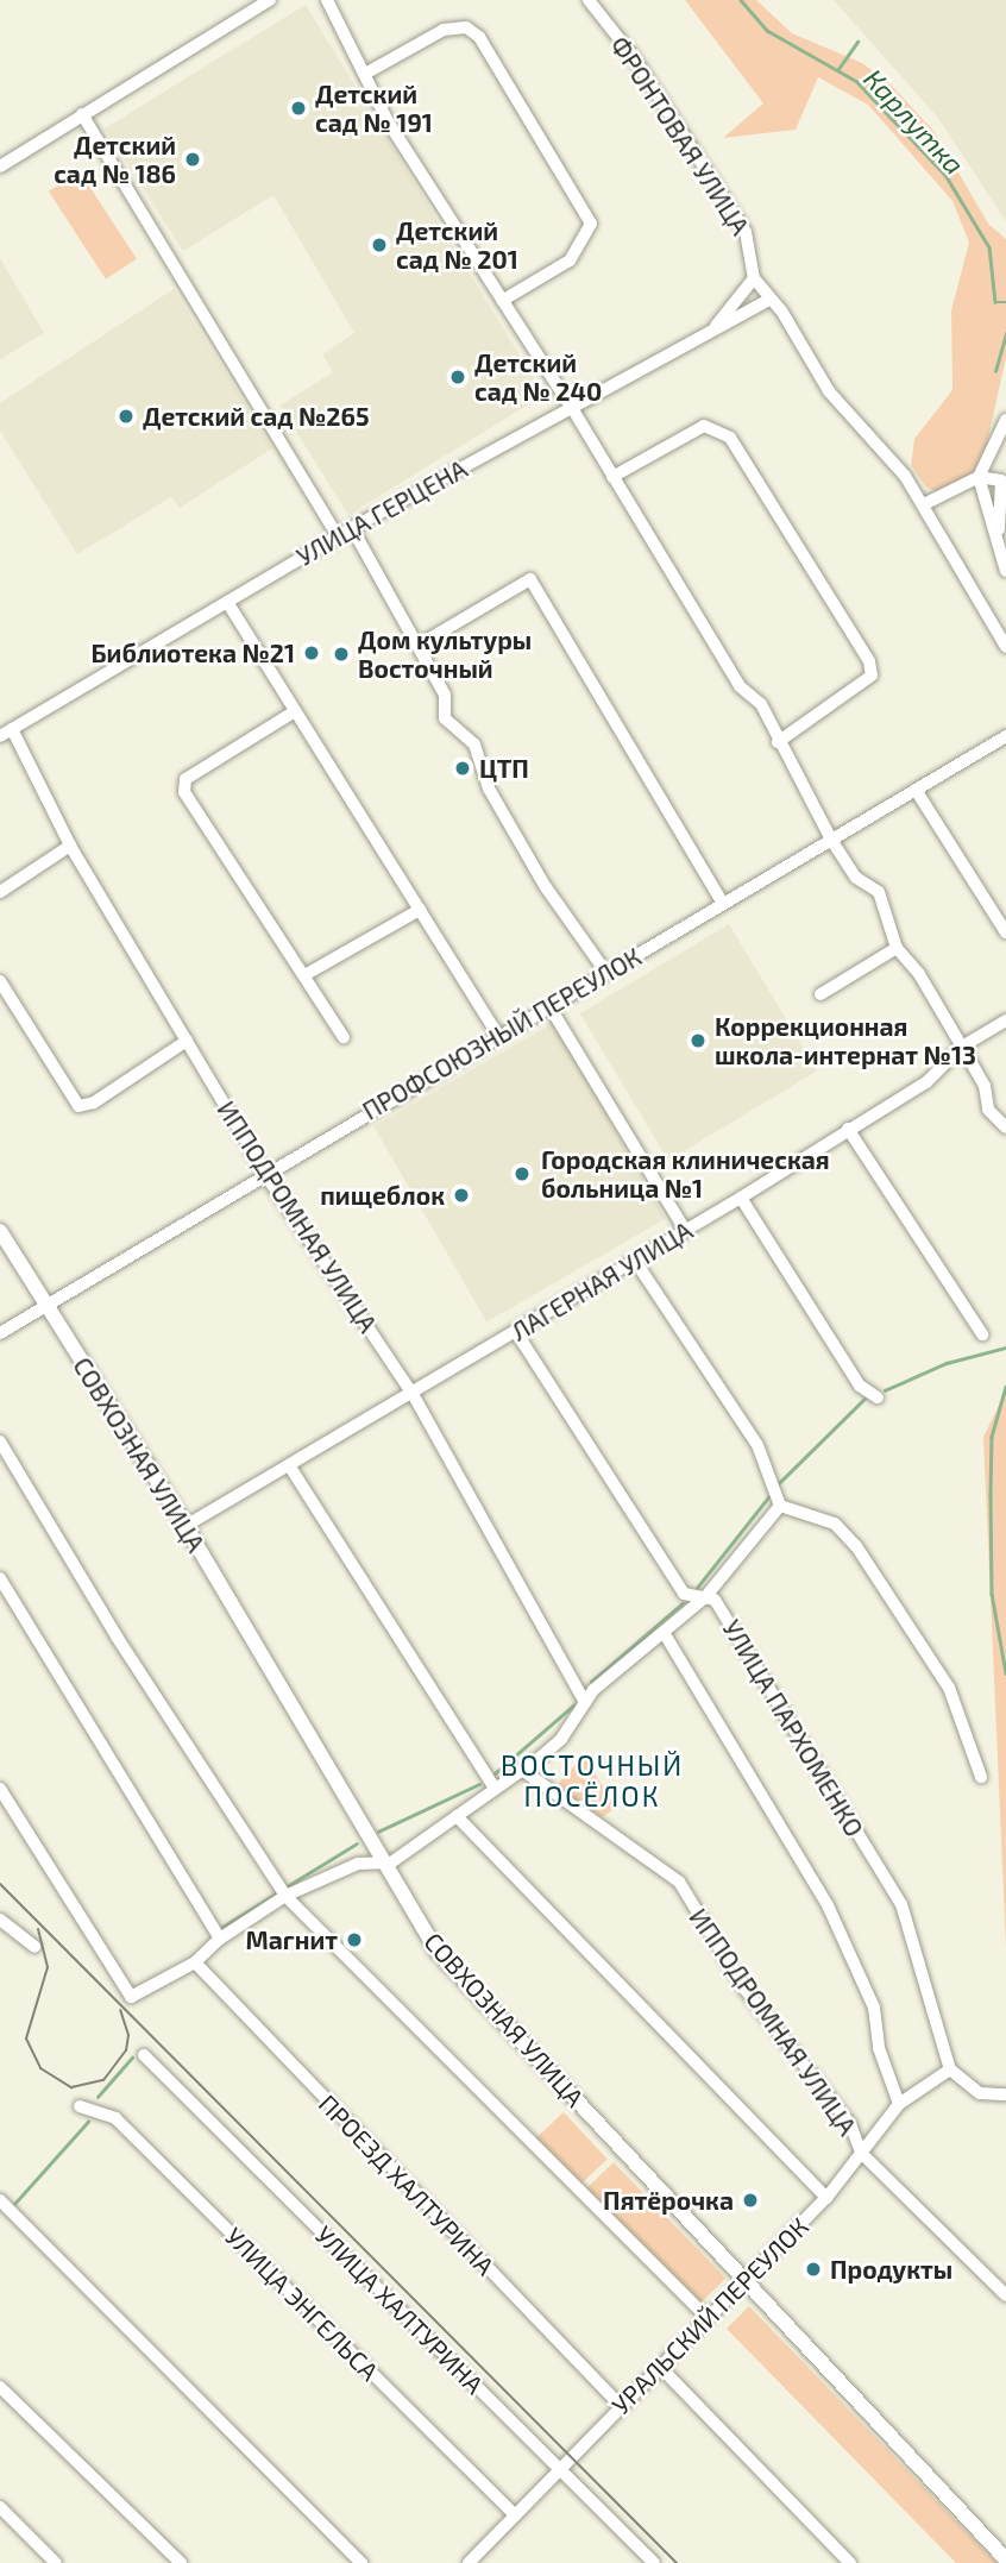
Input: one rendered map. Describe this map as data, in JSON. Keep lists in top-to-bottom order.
{
  "streets": {
    "street": [
      "ФРОНТОВАЯ УЛИЦА",
      "УЛИЦА ГЕРЦЕНА",
      "ПРОФСОЮЗНЫЙ ПЕРЕУЛОК",
      "ИППОДРОМНАЯ УЛИЦА",
      "ЛАГЕРНАЯ УЛИЦА",
      "СОВХОЗНАЯ УЛИЦА",
      "УЛИЦА ПАРХОМЕНКО",
      "ПРОЕЗД ХАЛТУРИНА",
      "УЛИЦА ЭНГЕЛЬСА",
      "УЛИЦА ХАЛТУРИНА",
      "УРАЛЬСКИЙ ПЕРЕУЛОК"
    ]
  },
  "crossings": [
    ["ФРОНТОВАЯ УЛИЦА", "УЛИЦА ГЕРЦЕНА"],
    ["УЛИЦА ГЕРЦЕНА", "ИППОДРОМНАЯ УЛИЦА"],
    ["ПРОФСОЮЗНЫЙ ПЕРЕУЛОК", "ИППОДРОМНАЯ УЛИЦА"],
    ["ПРОФСОЮЗНЫЙ ПЕРЕУЛОК", "СОВХОЗНАЯ УЛИЦА"],
    ["ИППОДРОМНАЯ УЛИЦА", "ЛАГЕРНАЯ УЛИЦА"],
    ["ИППОДРОМНАЯ УЛИЦА", "УРАЛЬСКИЙ ПЕРЕУЛОК"],
    ["ЛАГЕРНАЯ УЛИЦА", "СОВХОЗНАЯ УЛИЦА"],
    ["ЛАГЕРНАЯ УЛИЦА", "УЛИЦА ПАРХОМЕНКО"],
    ["СОВХОЗНАЯ УЛИЦА", "УРАЛЬСКИЙ ПЕРЕУЛОК"],
    ["УЛИЦА ПАРХОМЕНКО", "УРАЛЬСКИЙ ПЕРЕУЛОК"],
    ["ПРОЕЗД ХАЛТУРИНА", "УРАЛЬСКИЙ ПЕРЕУЛОК"],
    ["УЛИЦА ЭНГЕЛЬСА", "УРАЛЬСКИЙ ПЕРЕУЛОК"],
    ["УЛИЦА ХАЛТУРИНА", "УРАЛЬСКИЙ ПЕРЕУЛОК"]
  ],
  "districts": ["ВОСТОЧНЫЙ ПОСЁЛОК"],
  "water": ["Карлутка"],
  "places": [
    "Детский сад № 191",
    "Детский сад № 186",
    "Детский сад № 201",
    "Детский сад № 240",
    "Детский сад №265",
    "Библиотека №21",
    "Дом культуры Восточный",
    "ЦТП",
    "Коррекционная школа-интернат №13",
    "Городская клиническая больница №1",
    "пищеблок",
    "Магнит",
    "Пятёрочка",
    "Продукты"
  ]
}
